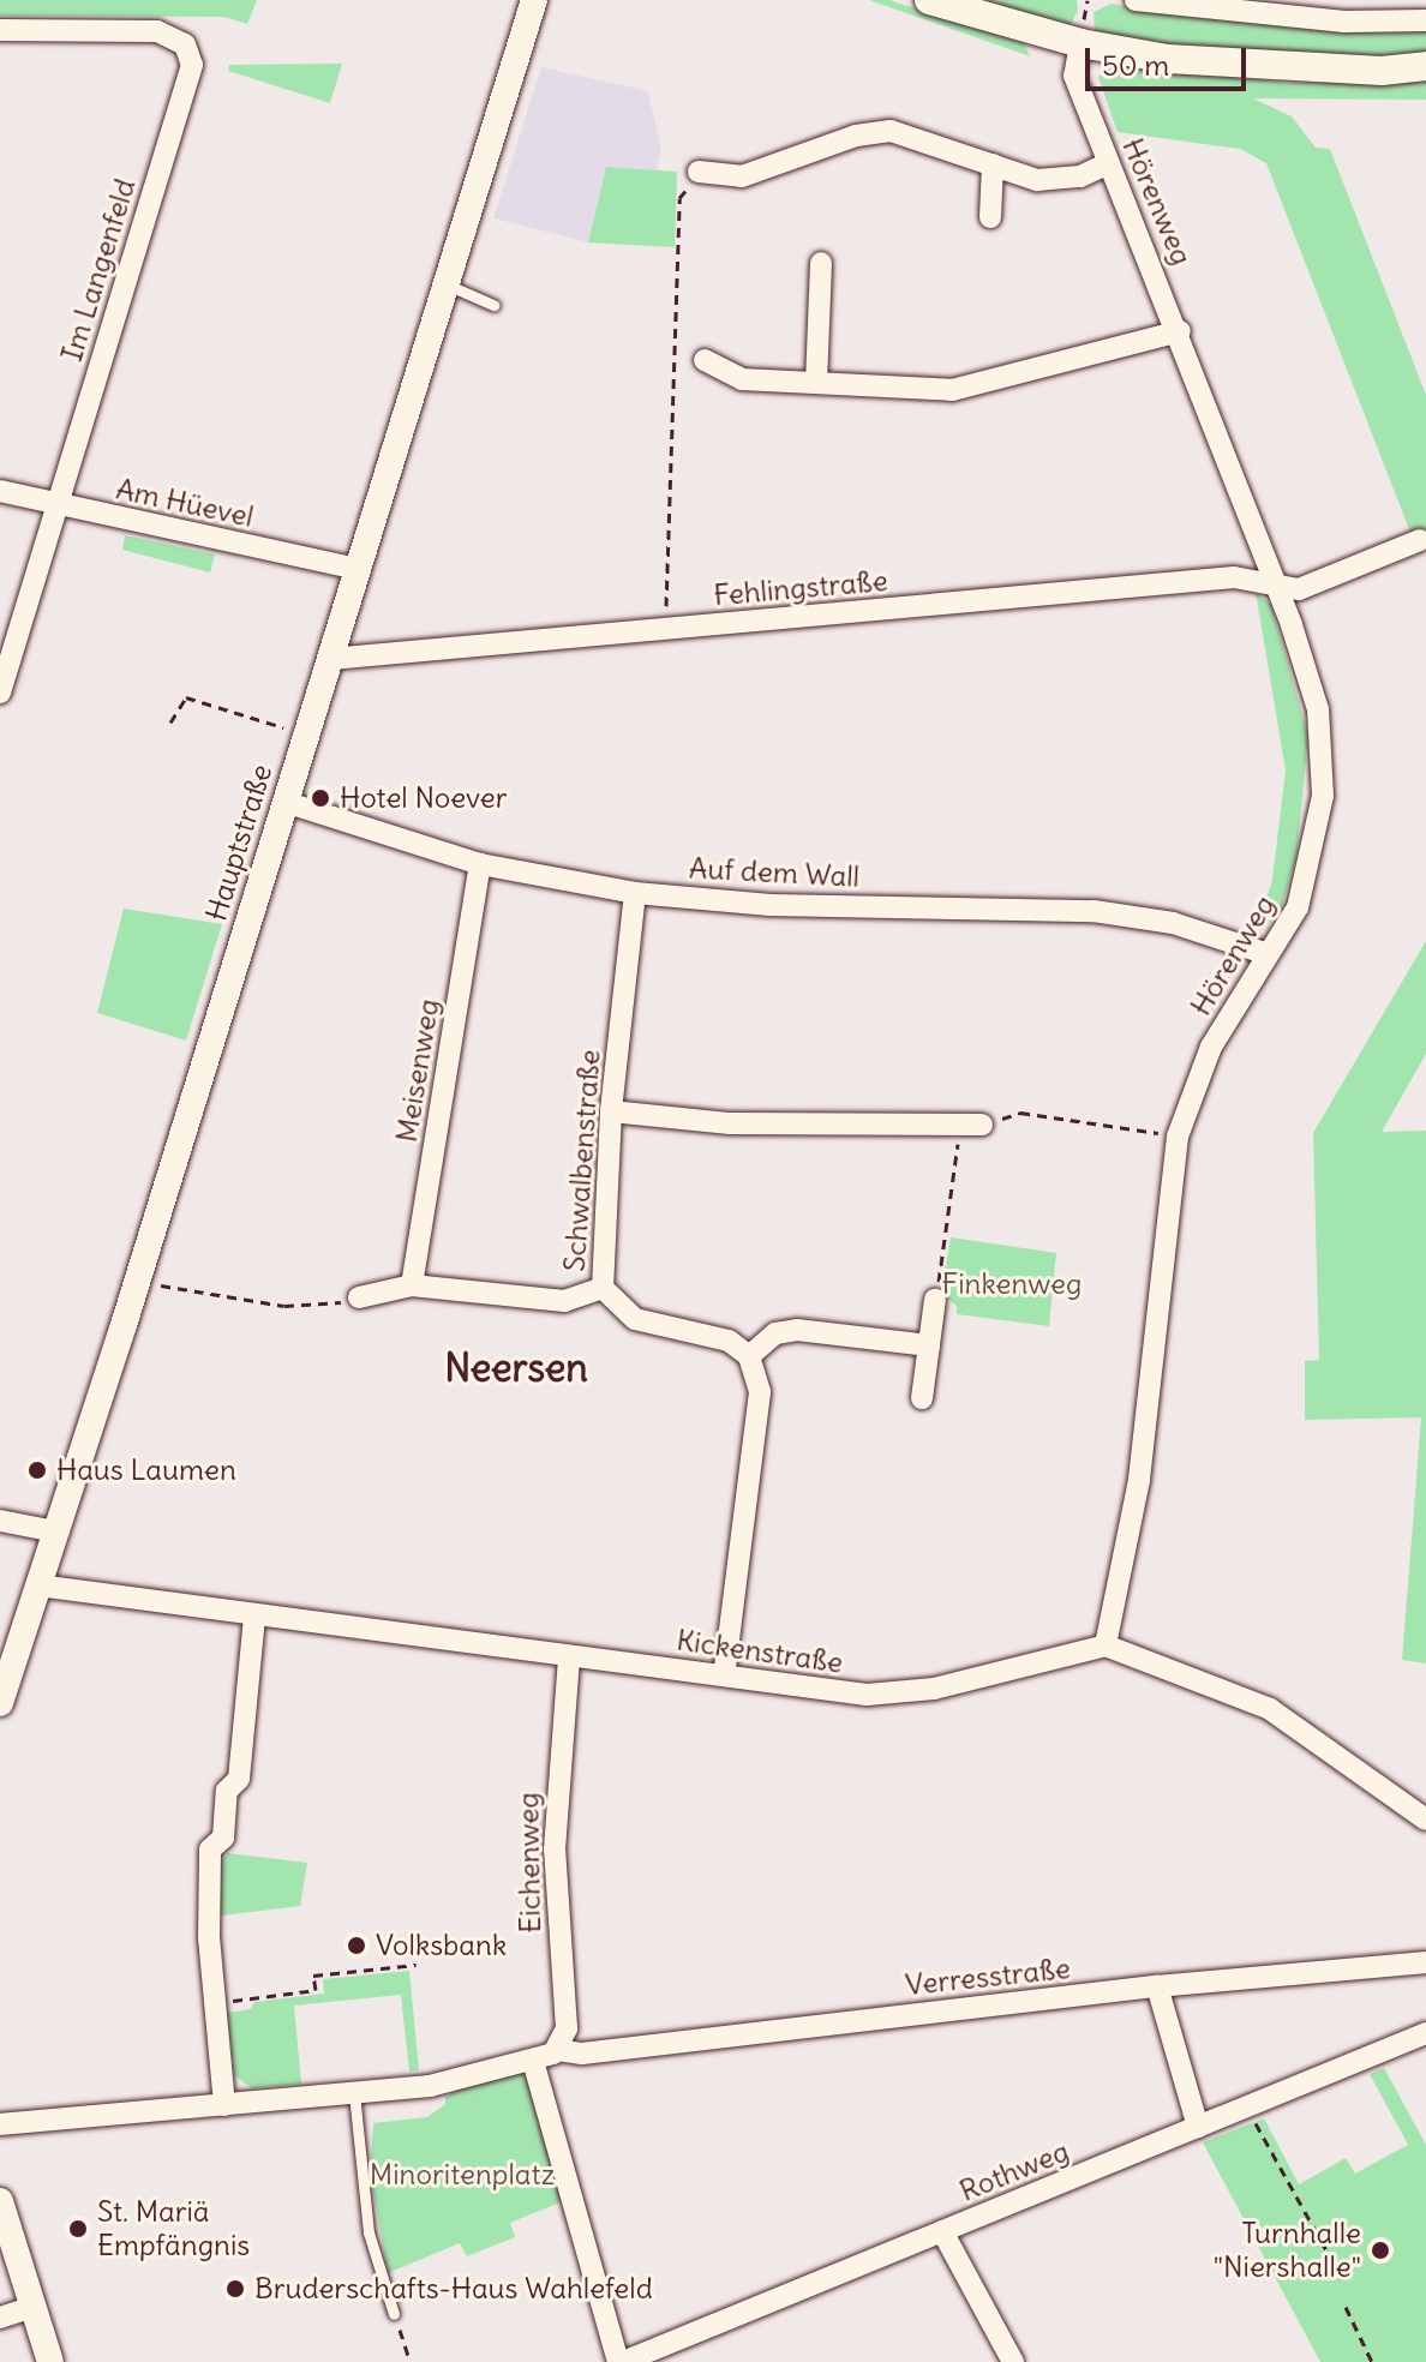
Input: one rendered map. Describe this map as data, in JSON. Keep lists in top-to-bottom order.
{
  "streets": {
    "street": [
      "Hörenweg",
      "Im Langenfeld",
      "Am Hüevel",
      "Fehlingstraße",
      "Hauptstraße",
      "Auf dem Wall",
      "Meisenweg",
      "Schwalbenstraße",
      "Kickenstraße",
      "Eichenweg",
      "Verresstraße",
      "Rothweg"
    ]
  },
  "crossings": [
    ["Hörenweg", "Fehlingstraße"],
    ["Hörenweg", "Auf dem Wall"],
    ["Hörenweg", "Kickenstraße"],
    ["Im Langenfeld", "Am Hüevel"],
    ["Am Hüevel", "Hauptstraße"],
    ["Fehlingstraße", "Hauptstraße"],
    ["Hauptstraße", "Auf dem Wall"],
    ["Hauptstraße", "Kickenstraße"],
    ["Auf dem Wall", "Meisenweg"],
    ["Auf dem Wall", "Schwalbenstraße"],
    ["Kickenstraße", "Eichenweg"],
    ["Eichenweg", "Verresstraße"],
    ["Eichenweg", "Rothweg"]
  ],
  "districts": ["Neersen"],
  "parks": ["Finkenweg", "Minoritenplatz"],
  "places": [
    "Hotel Noever",
    "Haus Laumen",
    "Volksbank",
    "St. Mariä Empfängnis",
    "Turnhalle \"Niershalle\"",
    "Bruderschafts-Haus Wahlefeld"
  ],
  "scale_bar": "50 m"
}
